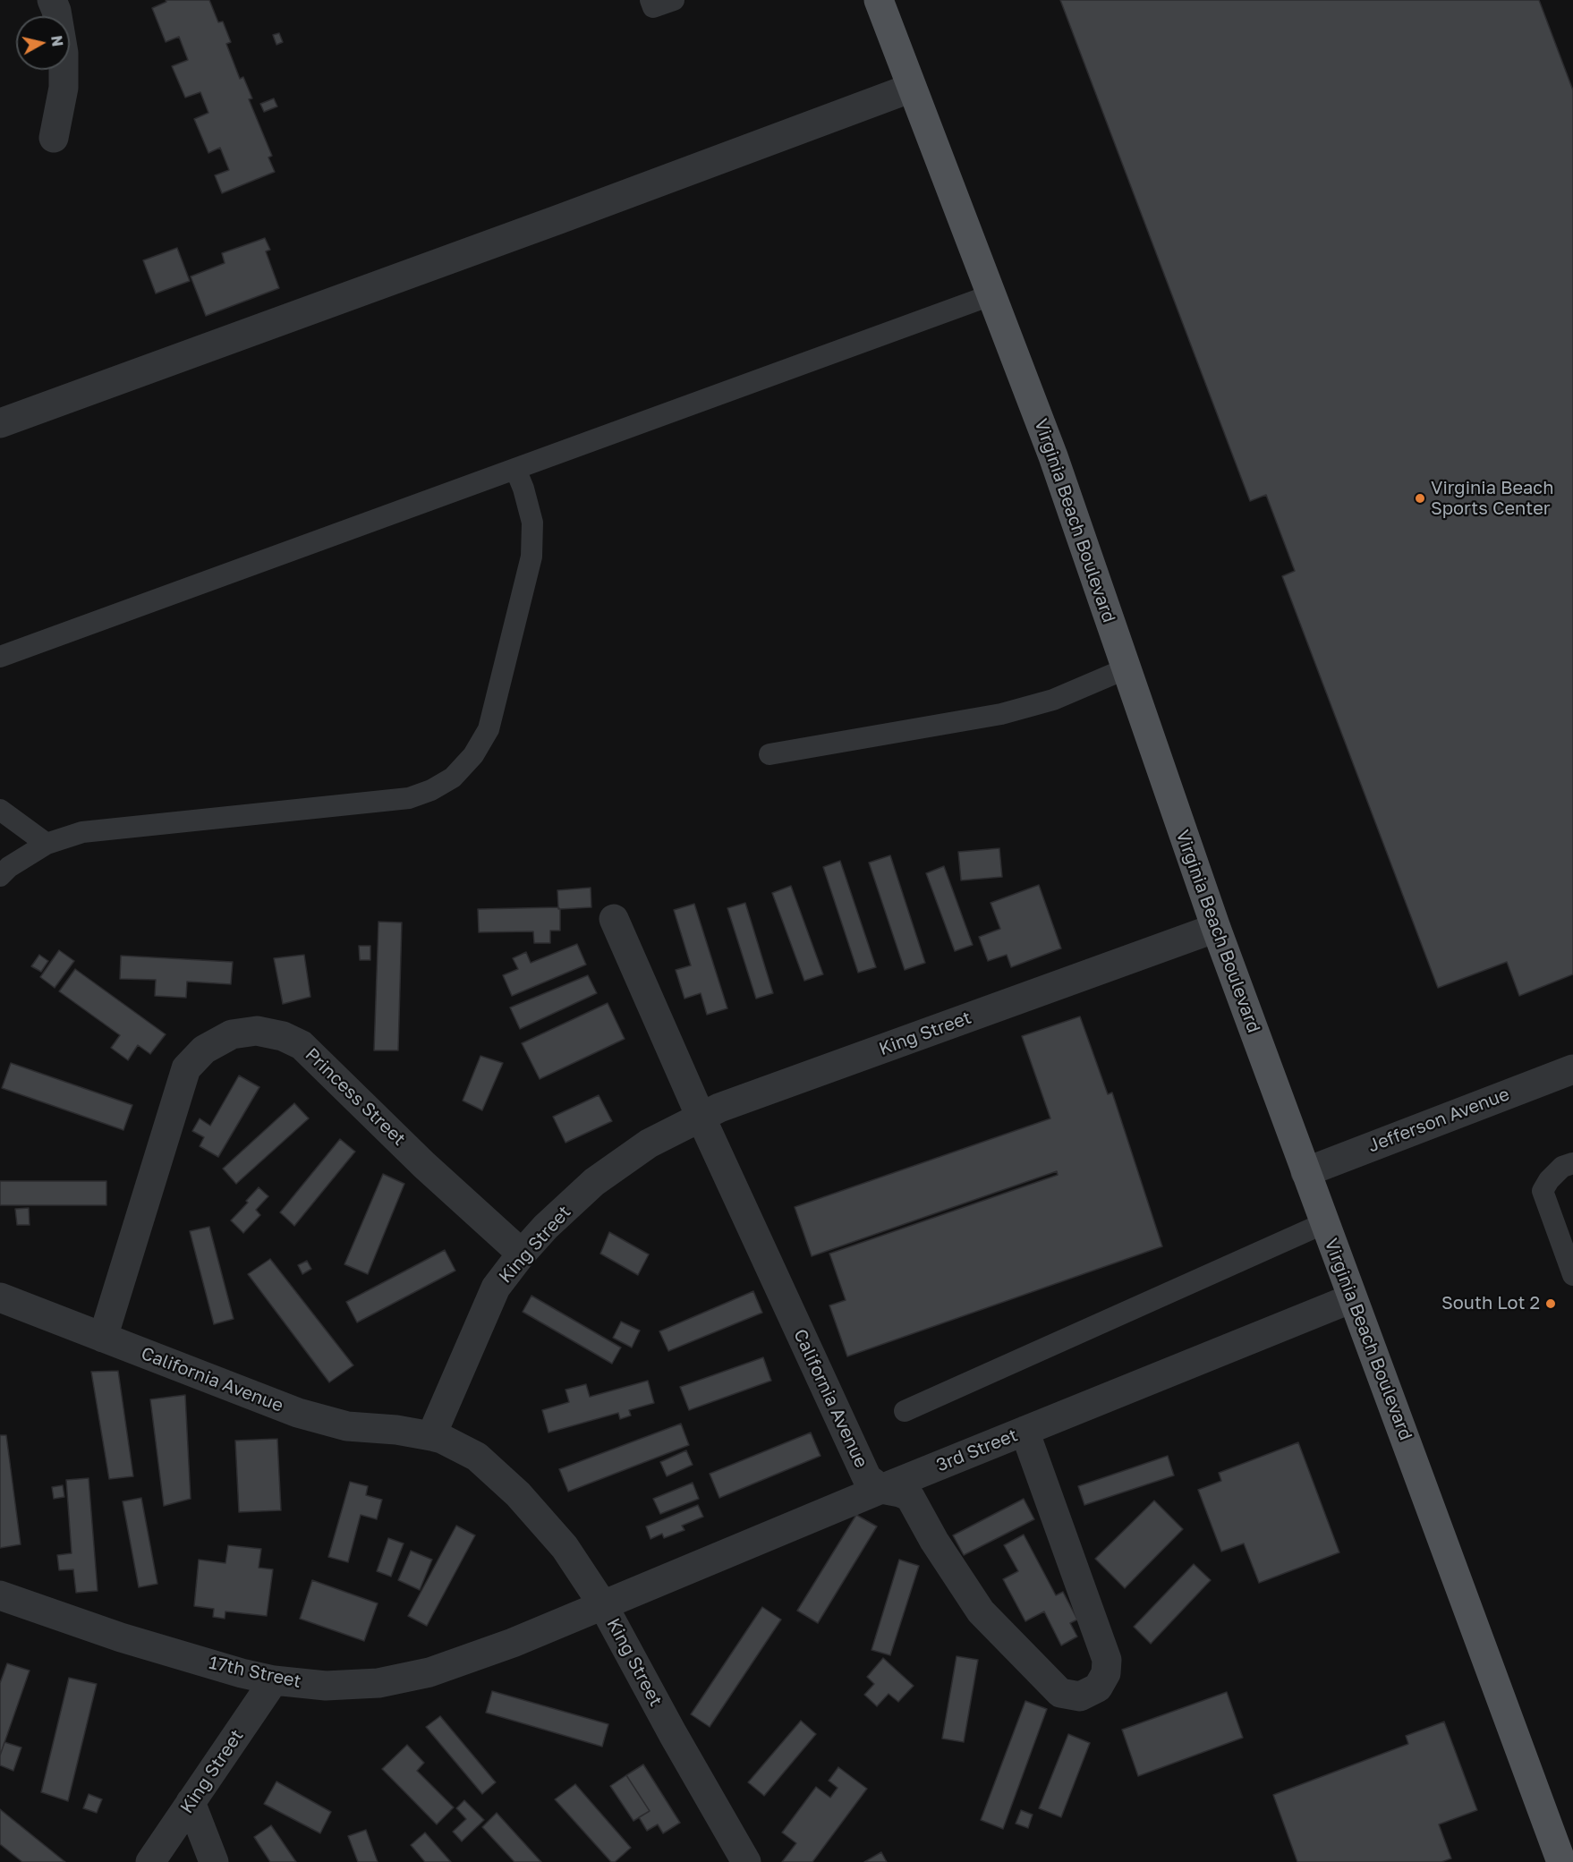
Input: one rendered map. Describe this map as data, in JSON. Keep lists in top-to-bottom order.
{
  "streets": {
    "main road": ["Virginia Beach Boulevard"],
    "street": [
      "King Street",
      "Princess Street",
      "Jefferson Avenue",
      "California Avenue",
      "3rd Street",
      "17th Street"
    ]
  },
  "crossings": [
    ["Virginia Beach Boulevard", "King Street"],
    ["Virginia Beach Boulevard", "Jefferson Avenue"],
    ["Virginia Beach Boulevard", "3rd Street"],
    ["King Street", "Princess Street"],
    ["King Street", "California Avenue"],
    ["King Street", "3rd Street"],
    ["King Street", "17th Street"],
    ["Princess Street", "California Avenue"],
    ["California Avenue", "3rd Street"],
    ["3rd Street", "17th Street"]
  ],
  "places": ["Virginia Beach Sports Center", "South Lot 2"],
  "north": "right"
}
